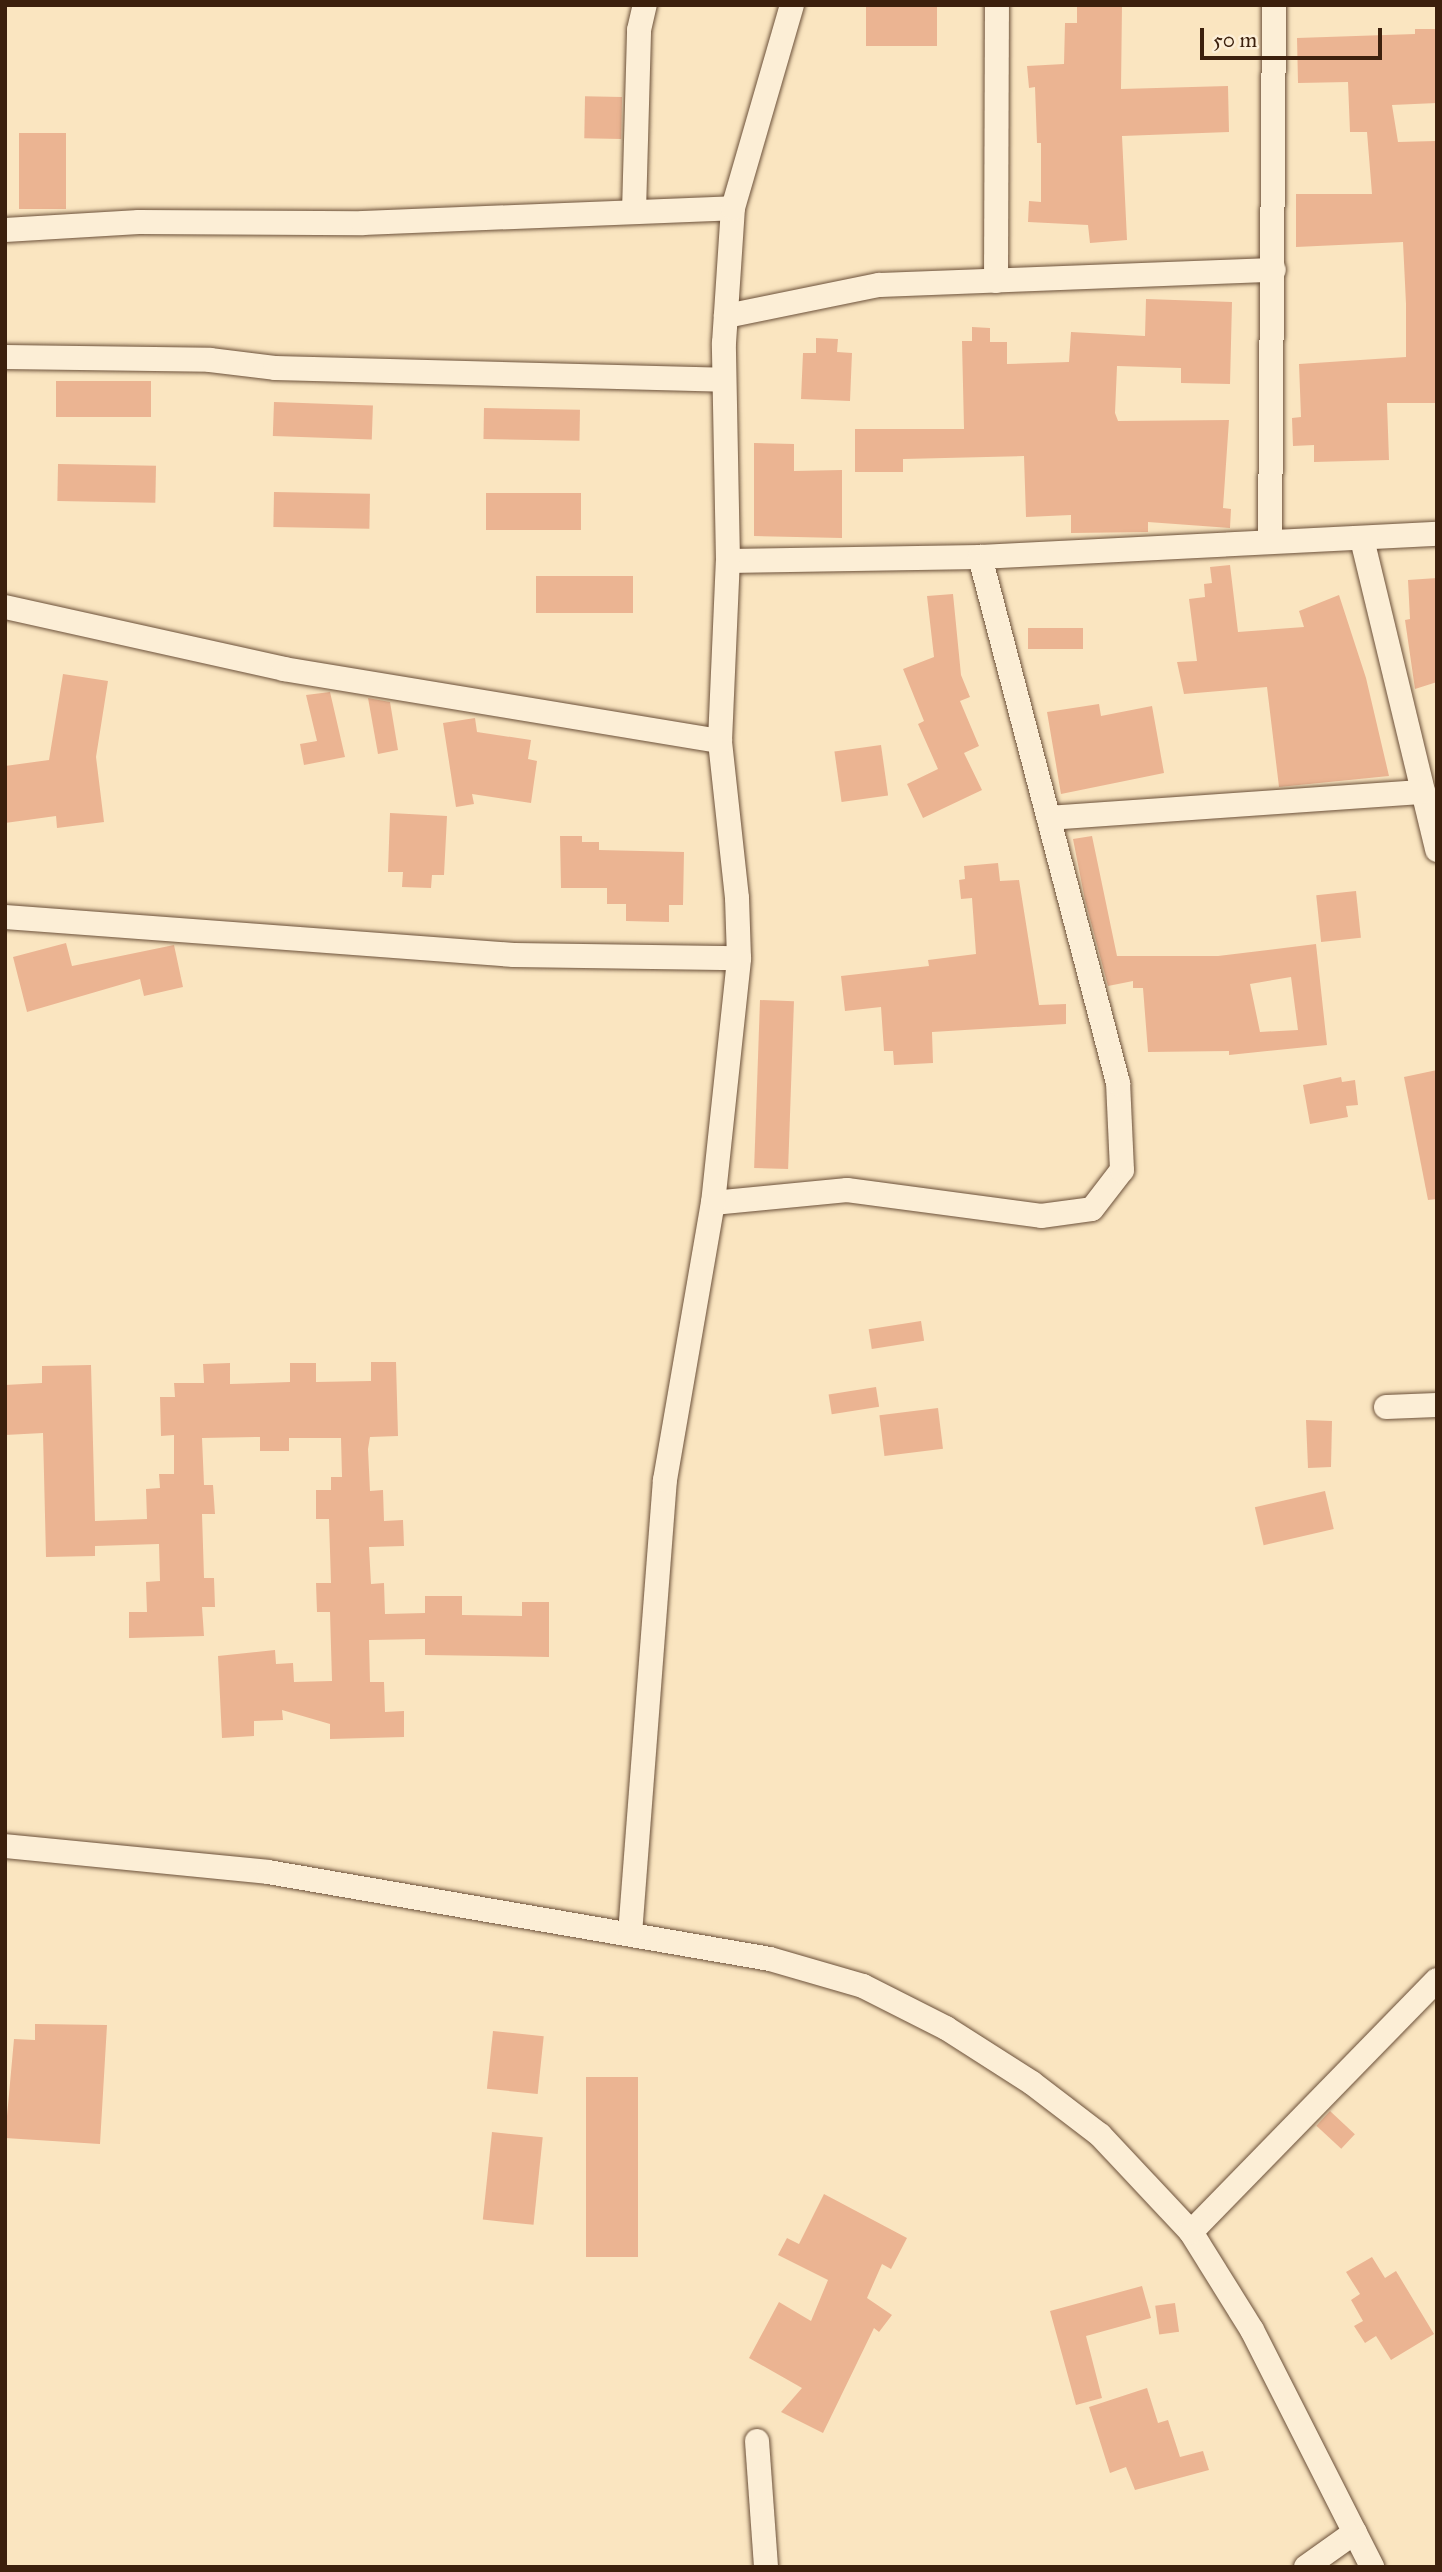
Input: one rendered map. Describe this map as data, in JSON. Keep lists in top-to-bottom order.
{
  "scale_bar": "50 m"
}
